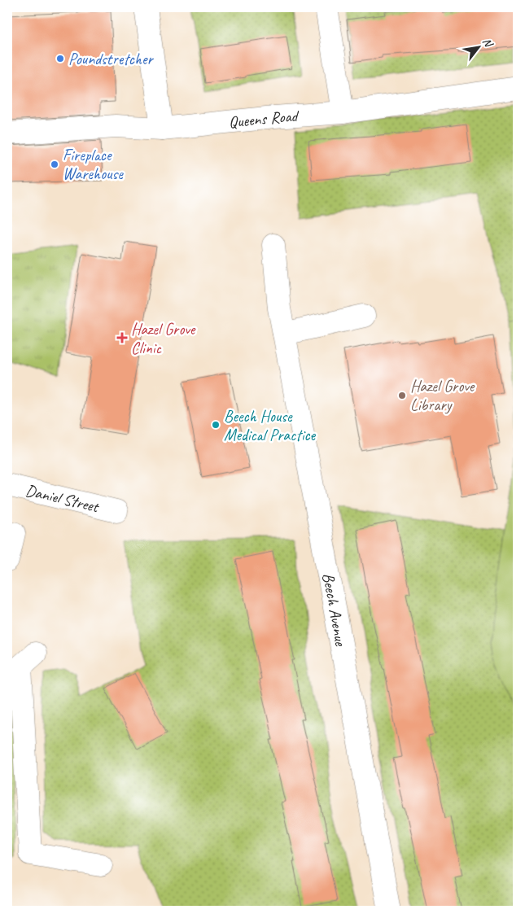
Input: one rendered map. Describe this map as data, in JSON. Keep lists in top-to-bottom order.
{
  "streets": {
    "street": ["Queens Road", "Daniel Street", "Beech Avenue"]
  },
  "places": {
    "other": [
      "Poundstretcher",
      "Fireplace Warehouse",
      "Hazel Grove Library",
      "Beech House Medical Practice"
    ],
    "health": ["Hazel Grove Clinic"]
  },
  "north": "top right"
}
